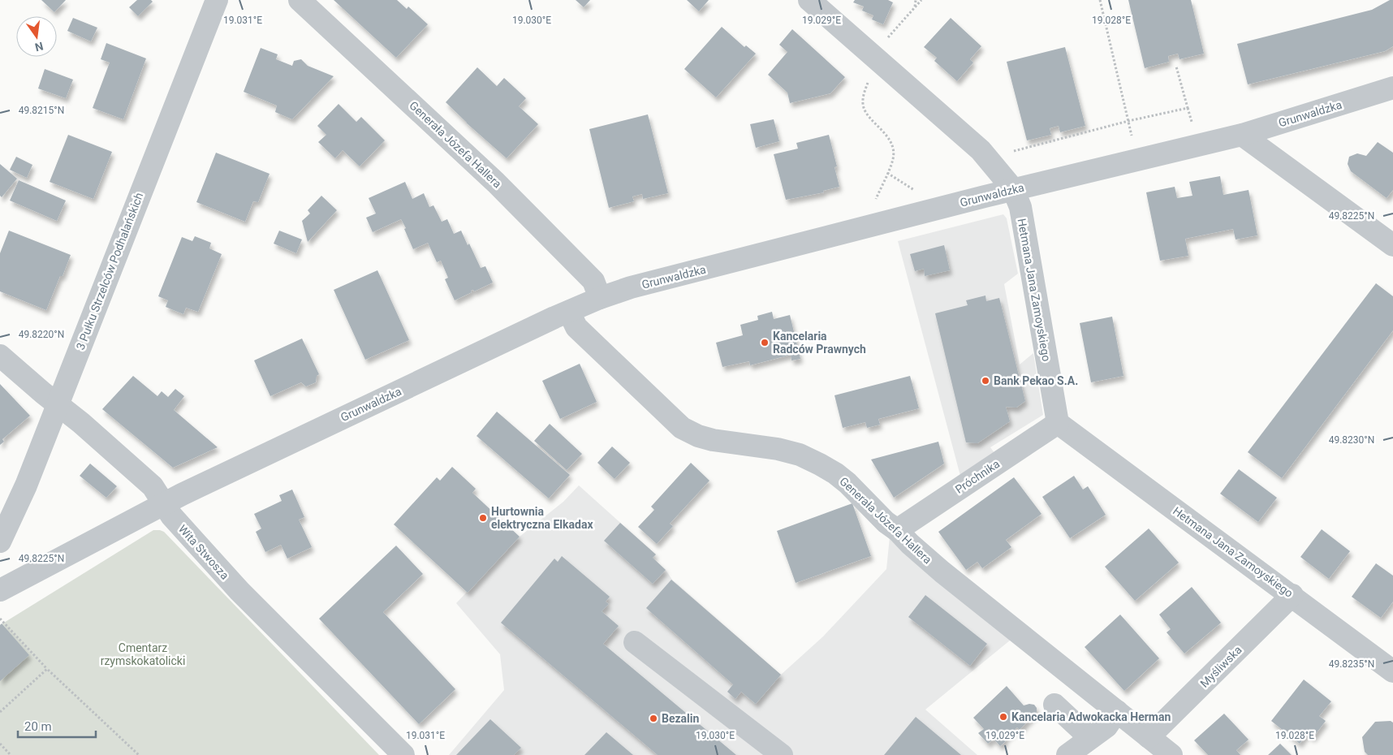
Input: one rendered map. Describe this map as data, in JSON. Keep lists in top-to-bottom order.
{
  "streets": {
    "street": [
      "Grunwaldzka",
      "Generała Józefa Hallera",
      "3 Pułku Strzelców Podhalańskich",
      "Hetmana Jana Zamoyskiego",
      "Próchnika",
      "Wita Stwosza",
      "Myśliwska"
    ]
  },
  "crossings": [
    ["Grunwaldzka", "Generała Józefa Hallera"],
    ["Grunwaldzka", "Hetmana Jana Zamoyskiego"],
    ["Grunwaldzka", "Wita Stwosza"],
    ["Generała Józefa Hallera", "Próchnika"],
    ["Generała Józefa Hallera", "Myśliwska"],
    ["3 Pułku Strzelców Podhalańskich", "Wita Stwosza"],
    ["Hetmana Jana Zamoyskiego", "Próchnika"],
    ["Hetmana Jana Zamoyskiego", "Myśliwska"]
  ],
  "parks": ["Cmentarz rzymskokatolicki"],
  "places": [
    "Kancelaria Radców Prawnych",
    "Bank Pekao S.A.",
    "Hurtownia elektryczna Elkadax",
    "Kancelaria Adwokacka Herman",
    "Bezalin"
  ],
  "scale_bar": "20 m",
  "north": "bottom",
  "coordinates": [
    "19.031°E",
    "19.030°E",
    "19.029°E",
    "19.028°E",
    "49.8215°N",
    "49.8225°N",
    "49.8220°N",
    "49.8230°N",
    "49.8235°N"
  ]
}
